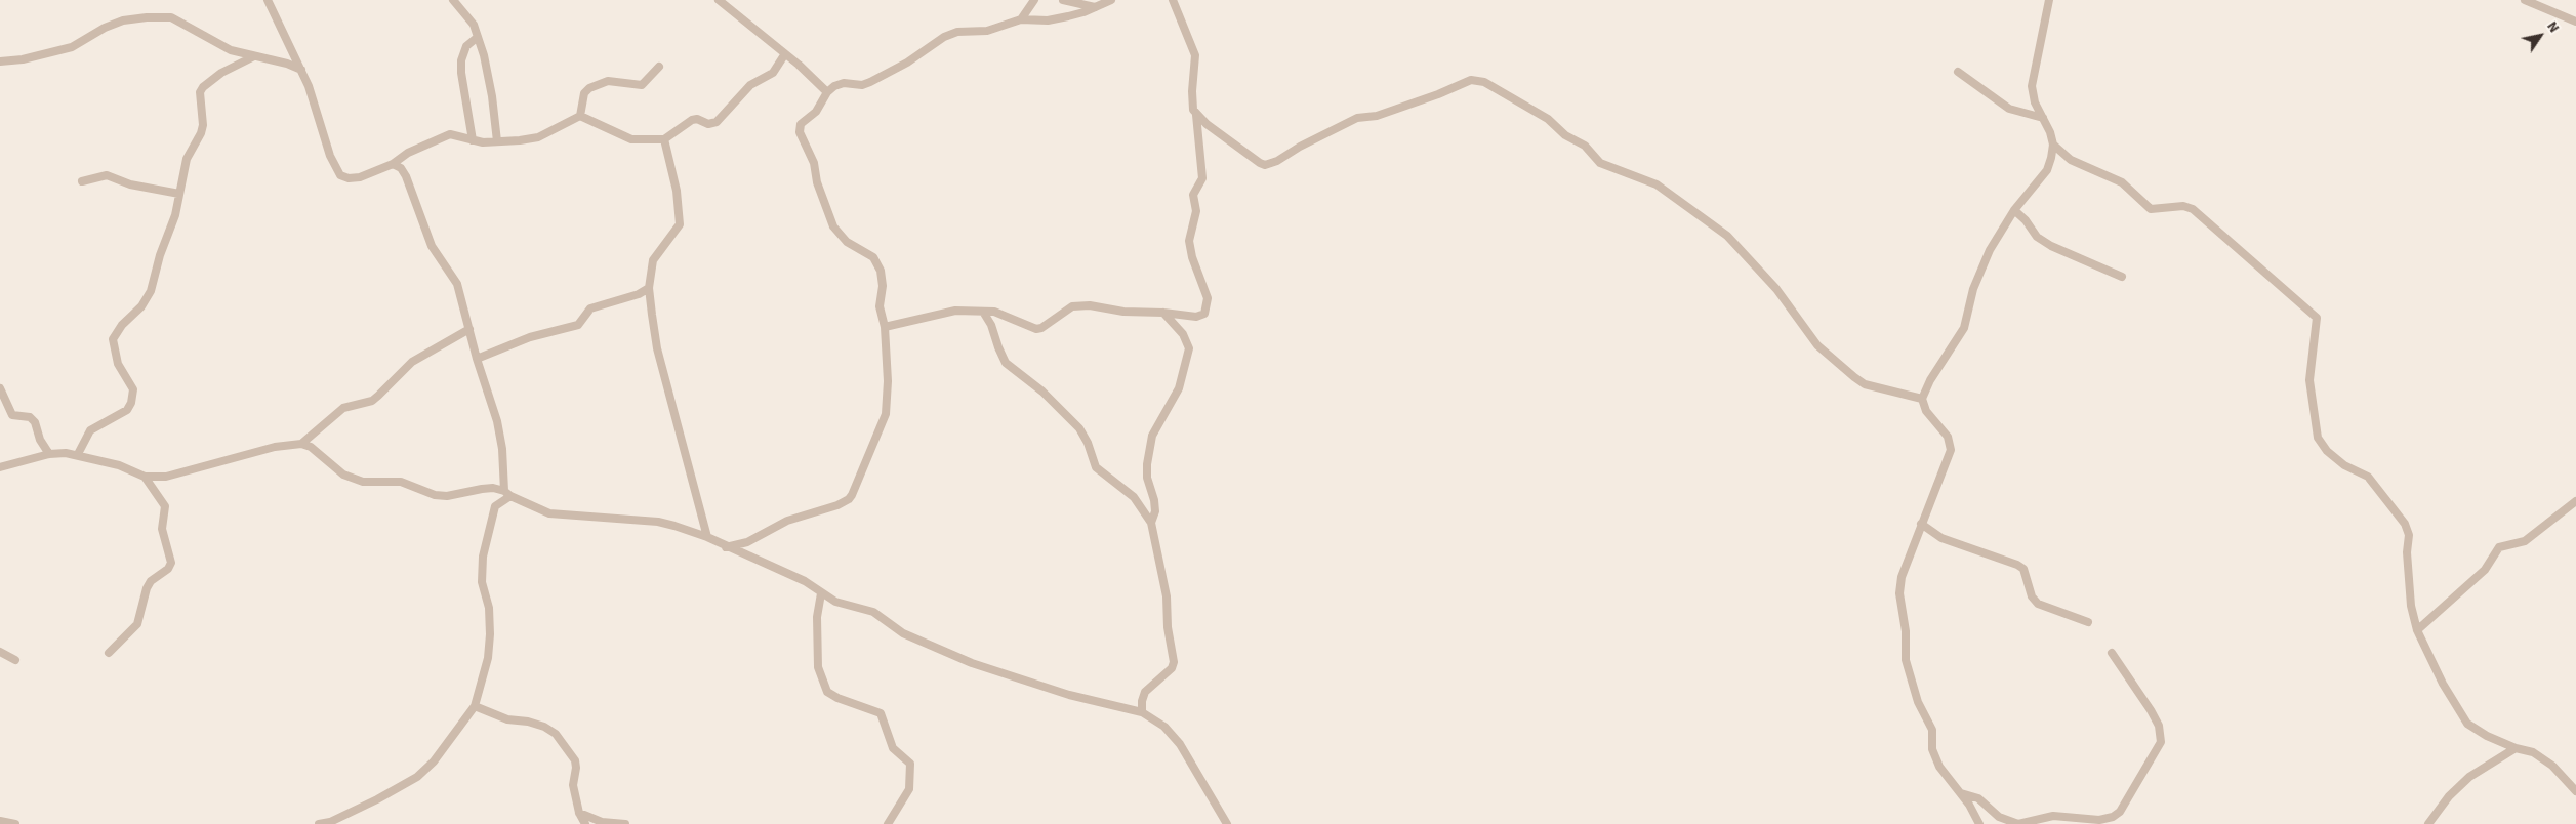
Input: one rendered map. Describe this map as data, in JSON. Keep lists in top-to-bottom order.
{
  "north": "top right"
}
